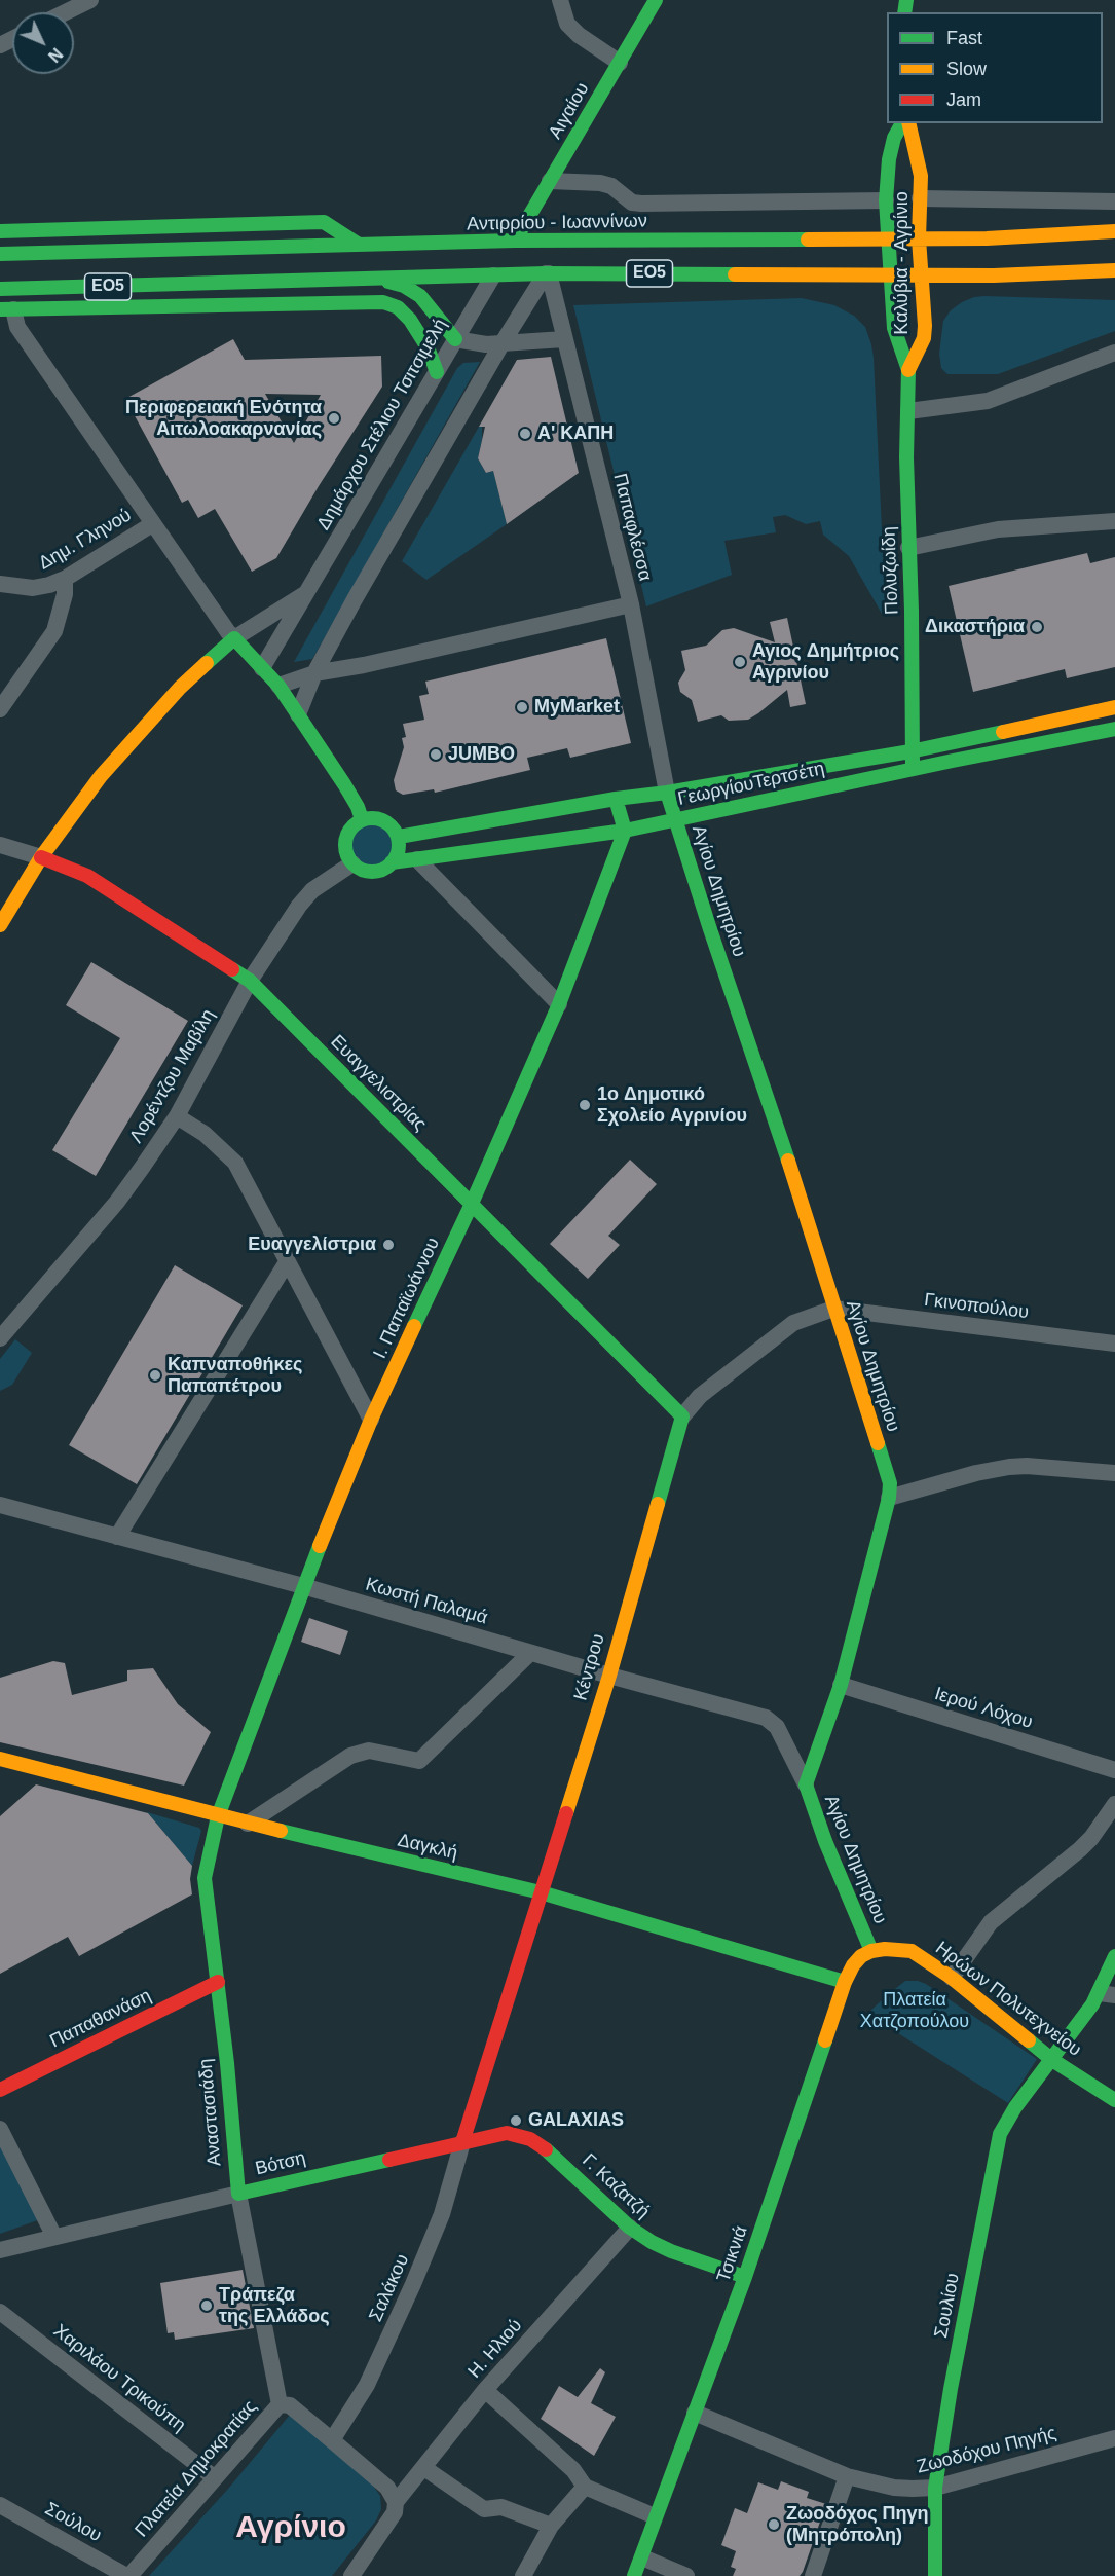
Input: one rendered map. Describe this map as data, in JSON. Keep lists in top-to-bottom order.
{
  "streets": {
    "street": [
      "Αιγαίου",
      "Αντιρρίου - Ιωαννίνων",
      "Καλύβια - Αγρίνιο",
      "ΕΟ5",
      "Δημάρχου Στέλιου Τσιτσιμελή",
      "Παπαφλέσσα",
      "Δημ. Γληνού",
      "Πολυζωίδη",
      "ΓεωργίουΤερτσέτη",
      "Αγίου Δημητρίου",
      "Λορέντζου Μαβίλη",
      "Ευαγγελιστρίας",
      "Ι. Παπαϊωάννου",
      "Γκινοπούλου",
      "Κωστή Παλαμά",
      "Κέντρου",
      "Ιερού Λόχου",
      "Δαγκλή",
      "Ηρώων Πολυτεχνείου",
      "Παπαθανάση",
      "Αναστασιάδη",
      "Βότση",
      "Γ. Καζατζή",
      "Τσικνιά",
      "Σαλάκου",
      "Σουλίου",
      "Η. Ηλιού",
      "Χαριλάου Τρικούπη",
      "Ζωοδόχου Πηγής",
      "Πλατεία Δημοκρατίας",
      "Σούλου"
    ]
  },
  "crossings": [
    ["Αιγαίου", "Αντιρρίου - Ιωαννίνων"],
    ["Αντιρρίου - Ιωαννίνων", "Καλύβια - Αγρίνιο"],
    ["Καλύβια - Αγρίνιο", "ΕΟ5"],
    ["Καλύβια - Αγρίνιο", "Πολυζωίδη"],
    ["ΕΟ5", "Δημάρχου Στέλιου Τσιτσιμελή"],
    ["ΕΟ5", "Παπαφλέσσα"],
    ["Δημάρχου Στέλιου Τσιτσιμελή", "Ευαγγελιστρίας"],
    ["Παπαφλέσσα", "ΓεωργίουΤερτσέτη"],
    ["Παπαφλέσσα", "Αγίου Δημητρίου"],
    ["Πολυζωίδη", "ΓεωργίουΤερτσέτη"],
    ["ΓεωργίουΤερτσέτη", "Αγίου Δημητρίου"],
    ["ΓεωργίουΤερτσέτη", "Λορέντζου Μαβίλη"],
    ["ΓεωργίουΤερτσέτη", "Ι. Παπαϊωάννου"],
    ["Αγίου Δημητρίου", "Γκινοπούλου"],
    ["Αγίου Δημητρίου", "Κωστή Παλαμά"],
    ["Αγίου Δημητρίου", "Κέντρου"],
    ["Αγίου Δημητρίου", "Ιερού Λόχου"],
    ["Αγίου Δημητρίου", "Ηρώων Πολυτεχνείου"],
    ["Αγίου Δημητρίου", "Τσικνιά"],
    ["Λορέντζου Μαβίλη", "Ευαγγελιστρίας"],
    ["Ευαγγελιστρίας", "Ι. Παπαϊωάννου"],
    ["Ευαγγελιστρίας", "Κέντρου"],
    ["Ι. Παπαϊωάννου", "Κωστή Παλαμά"],
    ["Ι. Παπαϊωάννου", "Δαγκλή"],
    ["Ι. Παπαϊωάννου", "Αναστασιάδη"],
    ["Γκινοπούλου", "Κέντρου"],
    ["Κωστή Παλαμά", "Κέντρου"],
    ["Κέντρου", "Δαγκλή"],
    ["Κέντρου", "Βότση"],
    ["Κέντρου", "Γ. Καζατζή"],
    ["Κέντρου", "Σαλάκου"],
    ["Δαγκλή", "Αναστασιάδη"],
    ["Δαγκλή", "Τσικνιά"],
    ["Ηρώων Πολυτεχνείου", "Τσικνιά"],
    ["Ηρώων Πολυτεχνείου", "Σουλίου"],
    ["Παπαθανάση", "Αναστασιάδη"],
    ["Αναστασιάδη", "Βότση"],
    ["Αναστασιάδη", "Πλατεία Δημοκρατίας"],
    ["Βότση", "Γ. Καζατζή"],
    ["Βότση", "Σαλάκου"],
    ["Γ. Καζατζή", "Τσικνιά"],
    ["Γ. Καζατζή", "Σαλάκου"],
    ["Γ. Καζατζή", "Η. Ηλιού"],
    ["Τσικνιά", "Ζωοδόχου Πηγής"],
    ["Σαλάκου", "Πλατεία Δημοκρατίας"],
    ["Σουλίου", "Ζωοδόχου Πηγής"],
    ["Η. Ηλιού", "Πλατεία Δημοκρατίας"],
    ["Χαριλάου Τρικούπη", "Πλατεία Δημοκρατίας"],
    ["Πλατεία Δημοκρατίας", "Σούλου"]
  ],
  "districts": ["Αγρίνιο"],
  "parks": ["Πλατεία Χατζοπούλου"],
  "places": [
    "Περιφερειακή Ενότητα Αιτωλοακαρνανίας",
    "Α' ΚΑΠΗ",
    "Δικαστήρια",
    "Αγιος Δημήτριος Αγρινίου",
    "MyMarket",
    "JUMBO",
    "1ο Δημοτικό Σχολείο Αγρινίου",
    "Ευαγγελίστρια",
    "Καπναποθήκες Παπαπέτρου",
    "GALAXIAS",
    "Τράπεζα της Ελλάδος",
    "Ζωοδόχος Πηγη (Μητρόπολη)"
  ],
  "legend": ["Fast", "Slow", "Jam"],
  "north": "bottom right"
}
